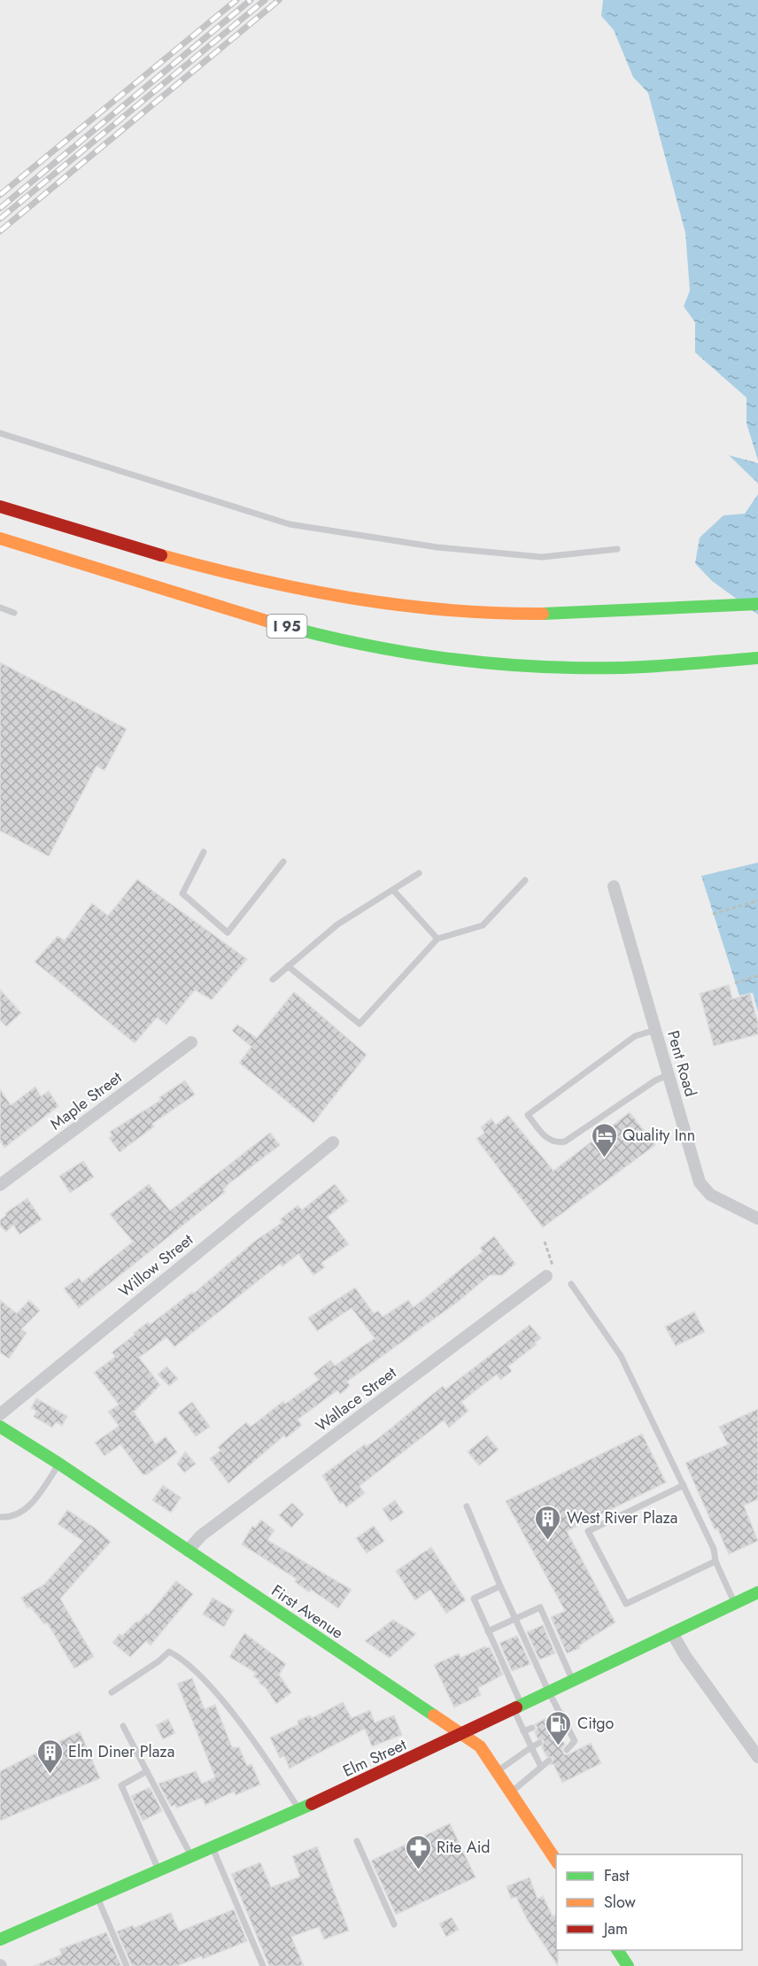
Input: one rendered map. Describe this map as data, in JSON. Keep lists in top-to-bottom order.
{
  "streets": {
    "main road": ["I 95", "First Avenue", "Elm Street"],
    "street": [
      "Pent Road",
      "Maple Street",
      "Willow Street",
      "Wallace Street"
    ]
  },
  "crossings": [
    ["Wallace Street", "First Avenue"],
    ["First Avenue", "Elm Street"]
  ],
  "places": {
    "hotel": ["Quality Inn"],
    "building": ["West River Plaza", "Elm Diner Plaza"],
    "fuel station": ["Citgo"],
    "pharmacy": ["Rite Aid"]
  },
  "legend": ["Fast", "Slow", "Jam"]
}
